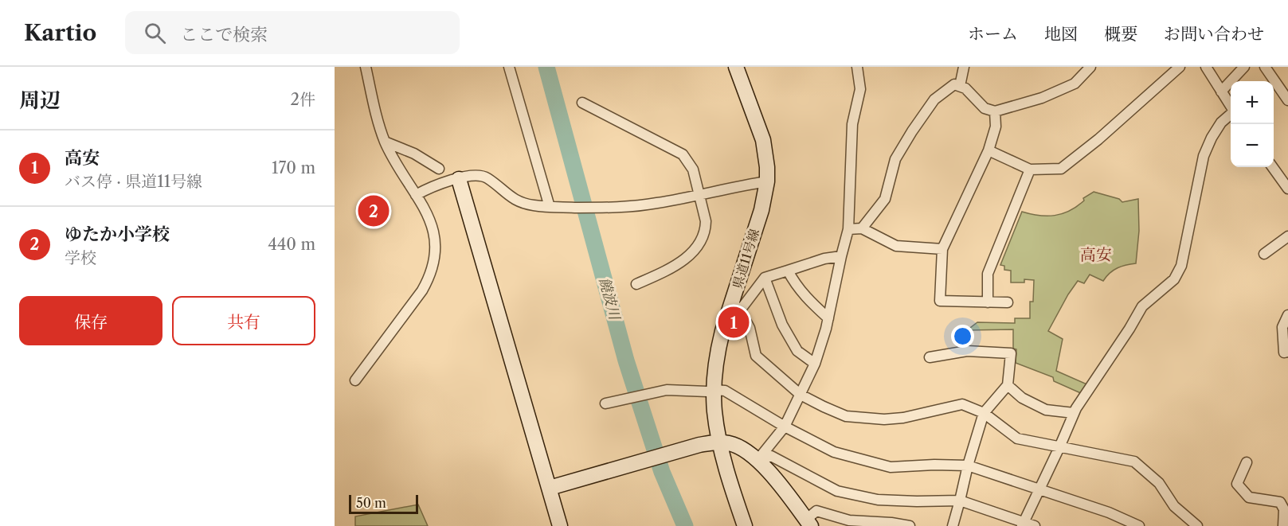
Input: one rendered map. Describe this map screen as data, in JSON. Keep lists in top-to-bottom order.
{
  "streets": {
    "street": ["県道11号線"]
  },
  "districts": ["高安"],
  "water": ["饒波川"],
  "scale_bar": "50 m",
  "page": {
    "header": "Kartio",
    "search": "ここで検索",
    "nav": [
      "ホーム",
      "地図",
      "概要",
      "お問い合わせ"
    ],
    "heading": ["周辺", "2件"],
    "map_buttons": ["+", "−"],
    "list": [
      {
        "mark": "1",
        "name": "高安",
        "note": "バス停 · 県道11号線",
        "value": "170 m"
      },
      {
        "mark": "2",
        "name": "ゆたか小学校",
        "note": "学校",
        "value": "440 m"
      }
    ],
    "pins": ["2", "1"],
    "buttons": ["保存", "共有"],
    "scale": "50 m"
  }
}
